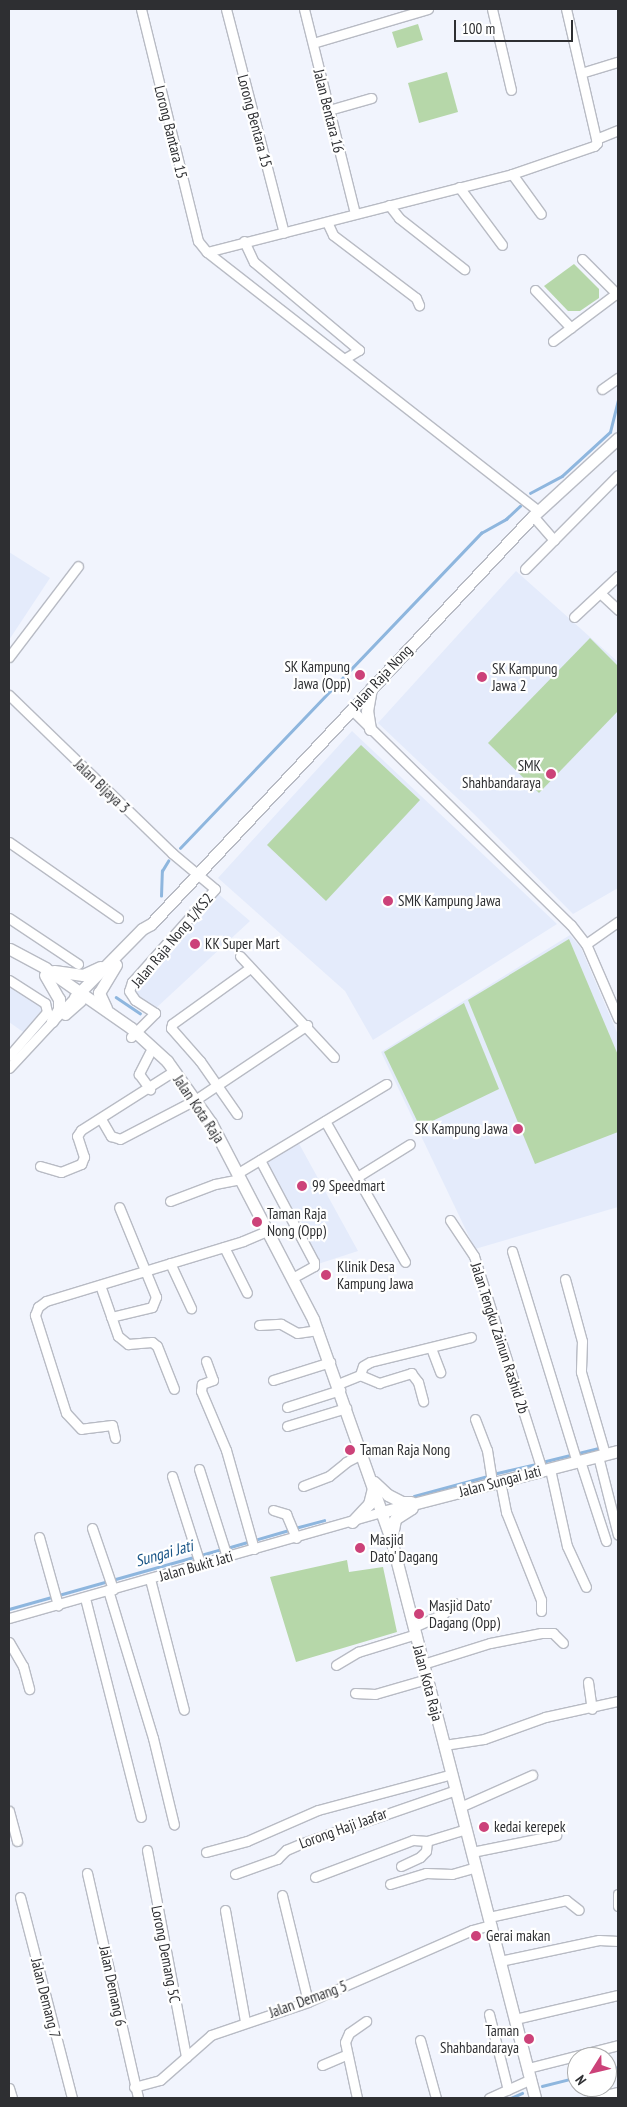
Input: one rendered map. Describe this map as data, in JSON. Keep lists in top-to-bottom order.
{
  "streets": {
    "main road": ["Jalan Raja Nong", "Jalan Kota Raja", "Jalan Sungai Jati"],
    "street": [
      "Jalan Bentara 16",
      "Lorong Bentara 15",
      "Lorong Bantara 15",
      "Jalan Bijaya 3",
      "Jalan Raja Nong 1/KS2",
      "Jalan Tengku Zainun Rashid 2b",
      "Jalan Bukit Jati",
      "Lorong Haji Jaafar",
      "Lorong Demang 5C",
      "Jalan Demang 6",
      "Jalan Demang 7",
      "Jalan Demang 5"
    ]
  },
  "crossings": [
    ["Jalan Raja Nong", "Jalan Bijaya 3"],
    ["Jalan Raja Nong", "Jalan Kota Raja"],
    ["Jalan Bijaya 3", "Jalan Raja Nong 1/KS2"],
    ["Jalan Raja Nong 1/KS2", "Jalan Kota Raja"],
    ["Jalan Kota Raja", "Jalan Sungai Jati"],
    ["Jalan Kota Raja", "Jalan Bukit Jati"],
    ["Jalan Kota Raja", "Lorong Haji Jaafar"],
    ["Jalan Kota Raja", "Jalan Demang 5"],
    ["Jalan Tengku Zainun Rashid 2b", "Jalan Sungai Jati"],
    ["Jalan Sungai Jati", "Jalan Bukit Jati"],
    ["Lorong Demang 5C", "Jalan Demang 5"],
    ["Jalan Demang 6", "Jalan Demang 5"]
  ],
  "water": ["Sungai Jati"],
  "places": [
    "SK Kampung Jawa (Opp)",
    "SK Kampung Jawa 2",
    "SMK Shahbandaraya",
    "SMK Kampung Jawa",
    "KK Super Mart",
    "SK Kampung Jawa",
    "99 Speedmart",
    "Taman Raja Nong (Opp)",
    "Klinik Desa Kampung Jawa",
    "Taman Raja Nong",
    "Masjid Dato' Dagang",
    "Masjid Dato' Dagang (Opp)",
    "kedai kerepek",
    "Gerai makan",
    "Taman Shahbandaraya"
  ],
  "scale_bar": "100 m",
  "north": "bottom left"
}
